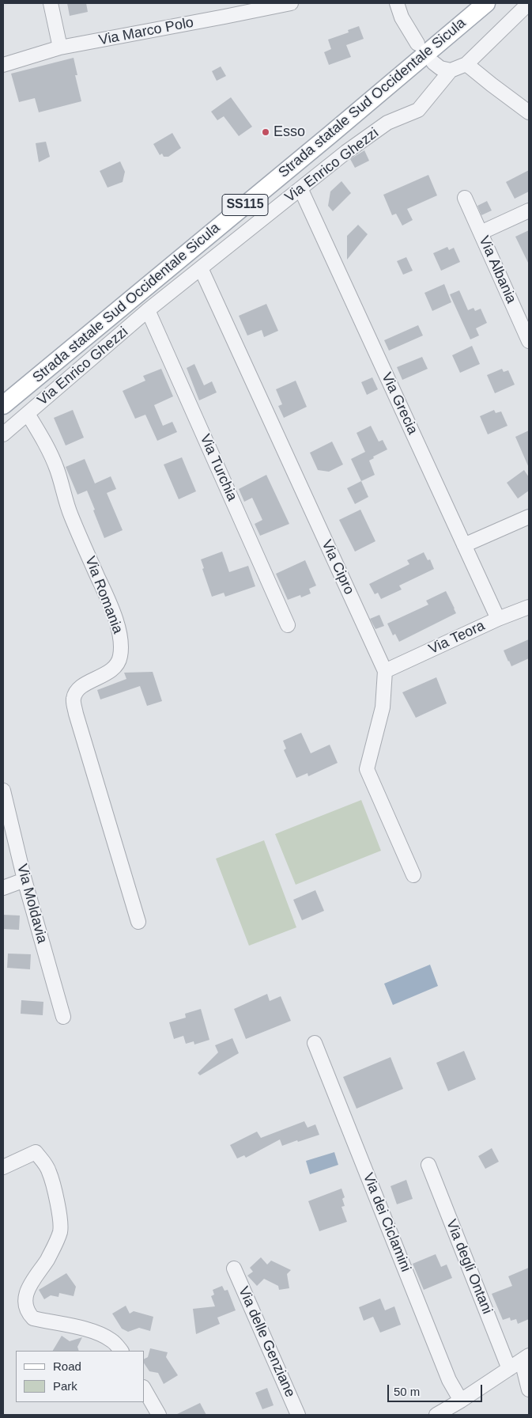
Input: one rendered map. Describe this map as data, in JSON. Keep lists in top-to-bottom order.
{
  "streets": {
    "main road": ["Strada statale Sud Occidentale Sicula", "SS115"],
    "street": [
      "Via Marco Polo",
      "Via Enrico Ghezzi",
      "Via Albania",
      "Via Grecia",
      "Via Turchia",
      "Via Cipro",
      "Via Romania",
      "Via Teora",
      "Via Moldavia",
      "Via dei Ciclamini",
      "Via degli Ontani",
      "Via delle Genziane"
    ]
  },
  "crossings": [
    ["Via Enrico Ghezzi", "Via Grecia"],
    ["Via Enrico Ghezzi", "Via Turchia"],
    ["Via Enrico Ghezzi", "Via Cipro"],
    ["Via Enrico Ghezzi", "Via Romania"],
    ["Via Grecia", "Via Teora"],
    ["Via Cipro", "Via Teora"]
  ],
  "places": ["Esso"],
  "legend": ["Road", "Park"],
  "scale_bar": "50 m"
}
